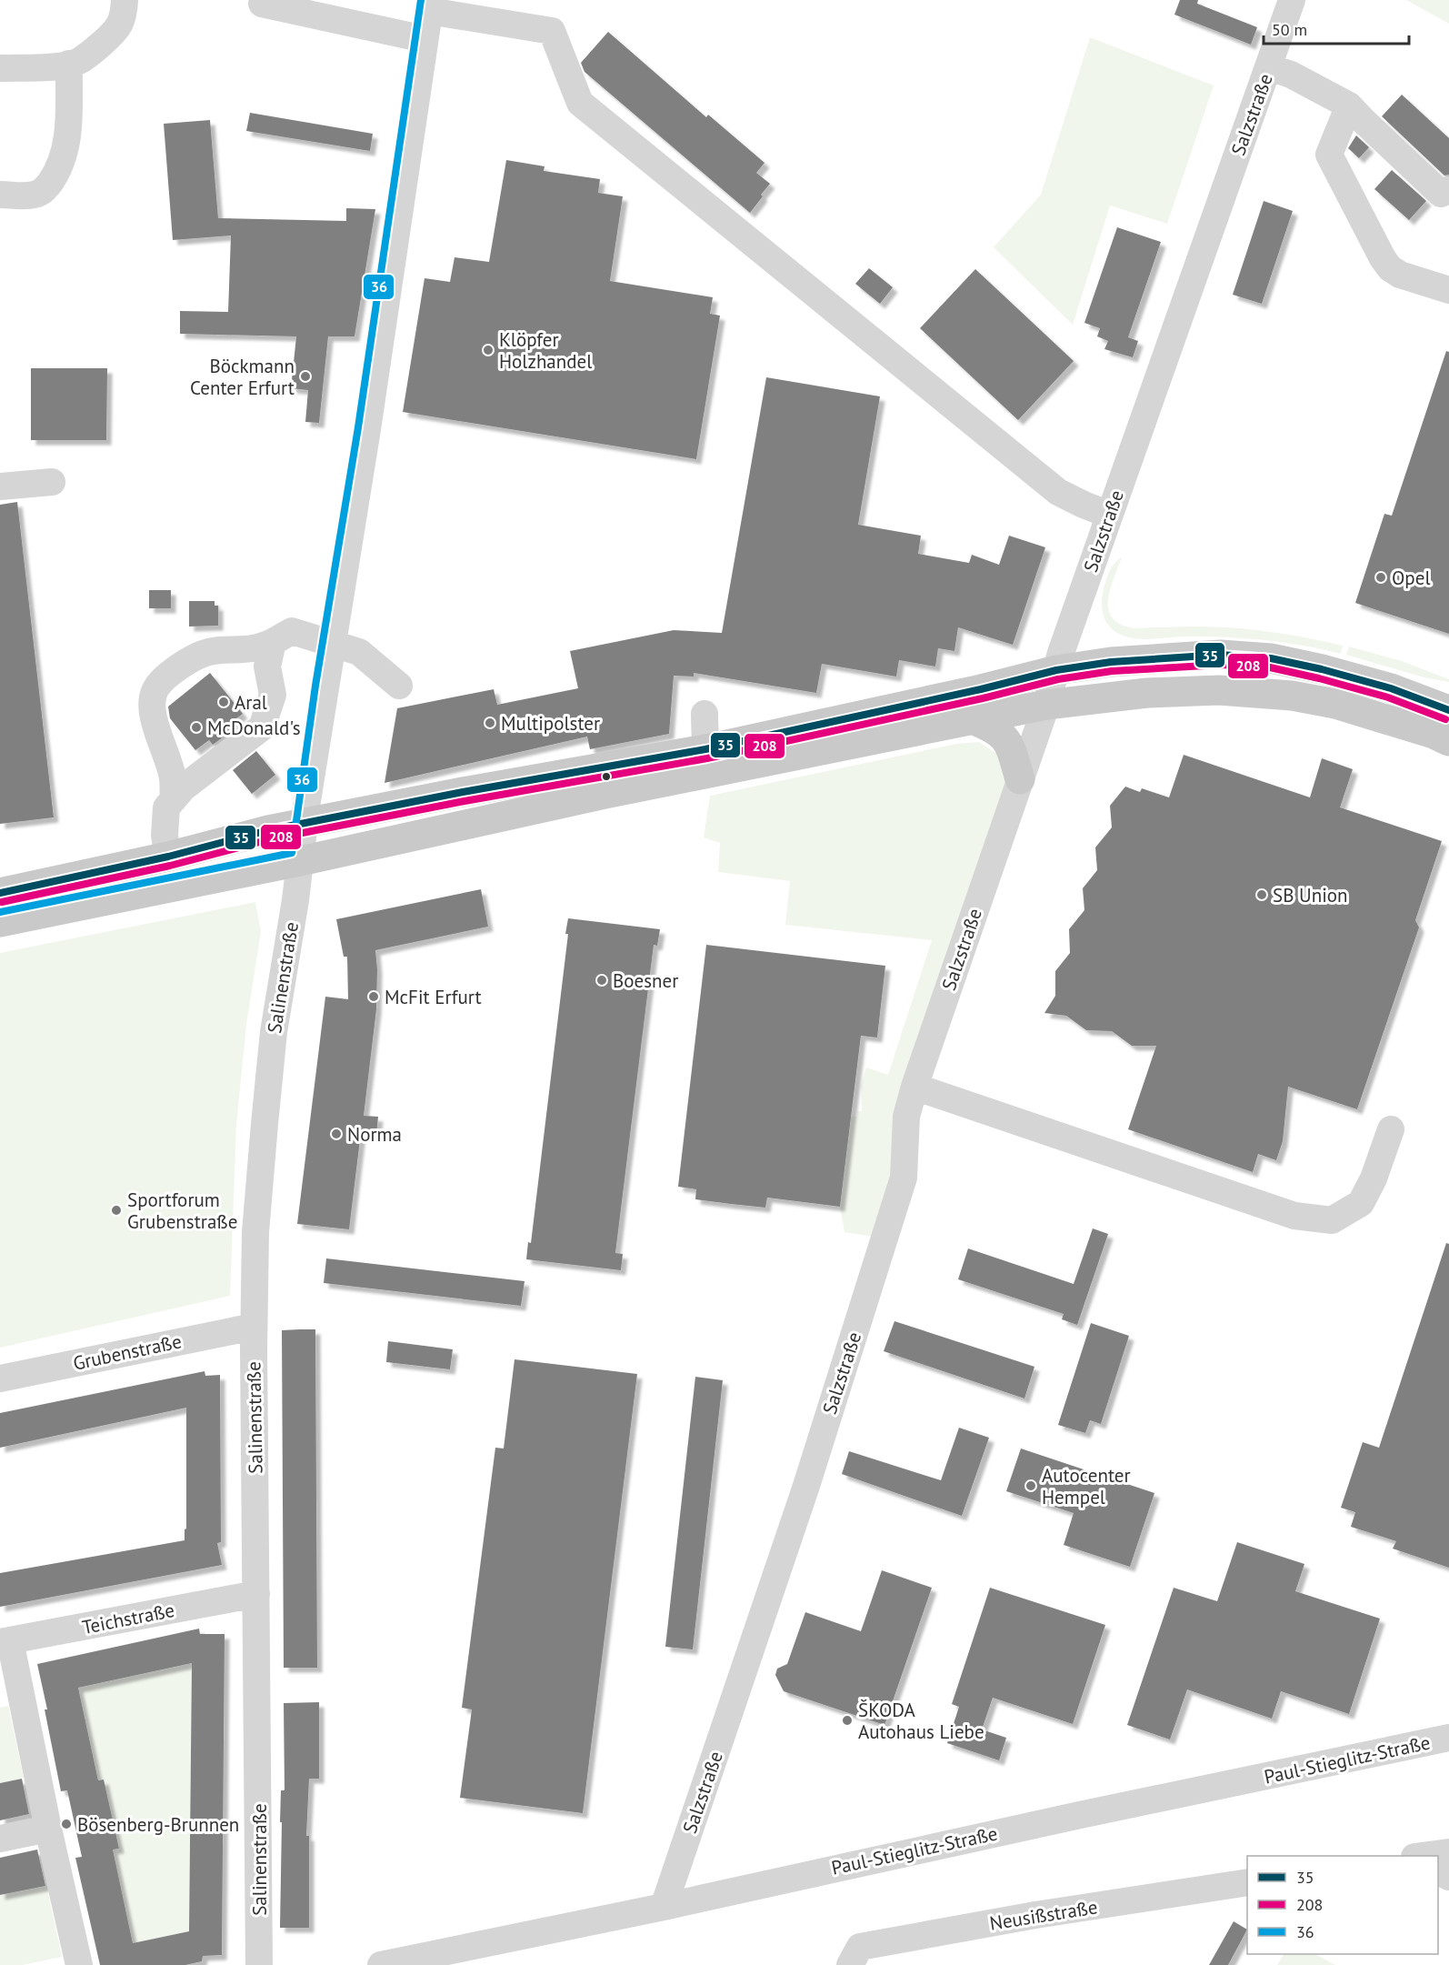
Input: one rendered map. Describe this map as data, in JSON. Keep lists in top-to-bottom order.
{
  "streets": {
    "street": [
      "Salzstraße",
      "Salinenstraße",
      "Grubenstraße",
      "Teichstraße",
      "Paul-Stieglitz-Straße",
      "Neusißstraße"
    ]
  },
  "crossings": [
    ["Salzstraße", "Paul-Stieglitz-Straße"],
    ["Salinenstraße", "Grubenstraße"],
    ["Salinenstraße", "Teichstraße"]
  ],
  "places": [
    "Klöpfer Holzhandel",
    "Böckmann Center Erfurt",
    "Opel",
    "Aral",
    "Multipolster",
    "McDonald's",
    "SB Union",
    "Boesner",
    "McFit Erfurt",
    "Norma",
    "Sportforum Grubenstraße",
    "Autocenter Hempel",
    "ŠKODA Autohaus Liebe",
    "Bösenberg-Brunnen"
  ],
  "lines": ["transit line 36", "transit line 35", "transit line 208"],
  "legend": ["35", "208", "36"],
  "scale_bar": "50 m"
}
